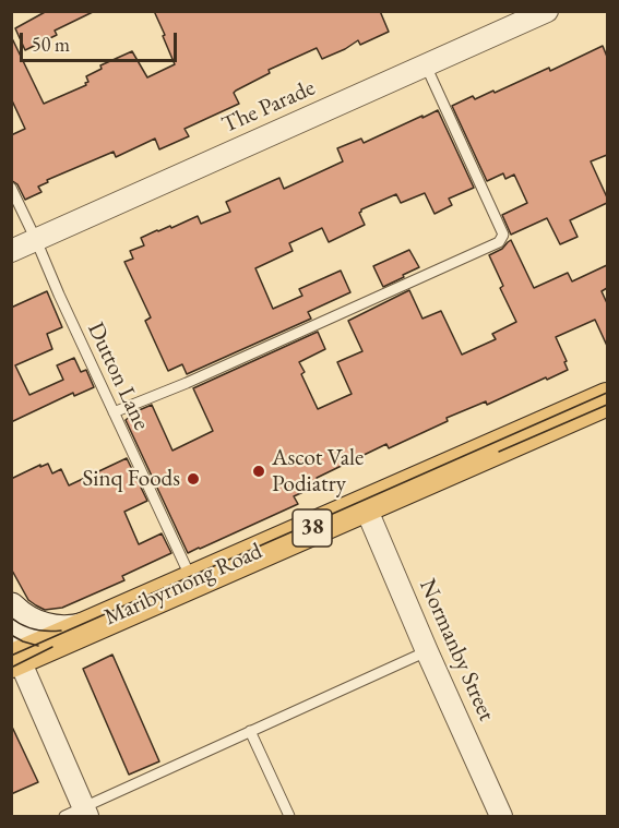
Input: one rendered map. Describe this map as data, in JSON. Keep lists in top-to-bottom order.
{
  "streets": {
    "main road": ["38", "Maribyrnong Road"],
    "street": ["The Parade", "Normanby Street"],
    "lane": ["Dutton Lane"]
  },
  "crossings": [
    ["The Parade", "Dutton Lane"],
    ["Dutton Lane", "Maribyrnong Road"],
    ["Maribyrnong Road", "Normanby Street"]
  ],
  "places": ["Ascot Vale Podiatry", "Sinq Foods"],
  "scale_bar": "50 m"
}
